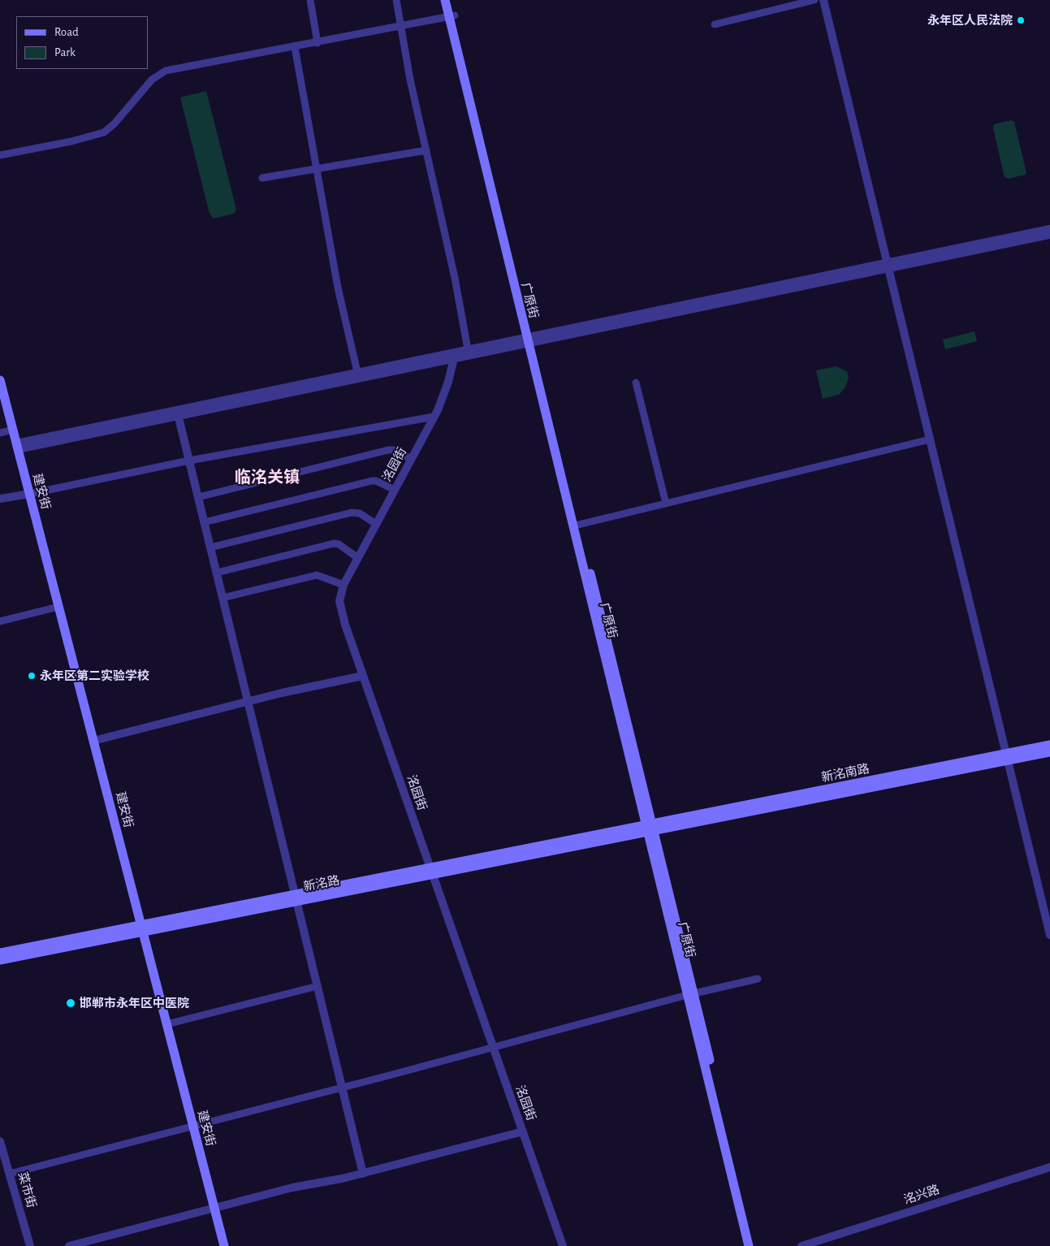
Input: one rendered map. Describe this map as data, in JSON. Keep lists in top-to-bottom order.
{
  "streets": {
    "main road": [
      "广原街",
      "建安街",
      "新洺南路",
      "新洺路"
    ],
    "street": ["洺园街", "菜市街", "洺兴路"]
  },
  "crossings": [
    ["广原街", "新洺南路"],
    ["广原街", "新洺路"],
    ["洺园街", "新洺路"],
    ["建安街", "新洺路"],
    ["新洺南路", "新洺路"]
  ],
  "districts": ["临洺关镇"],
  "places": ["永年区人民法院", "永年区第二实验学校", "邯郸市永年区中医院"],
  "legend": ["Road", "Park"]
}
